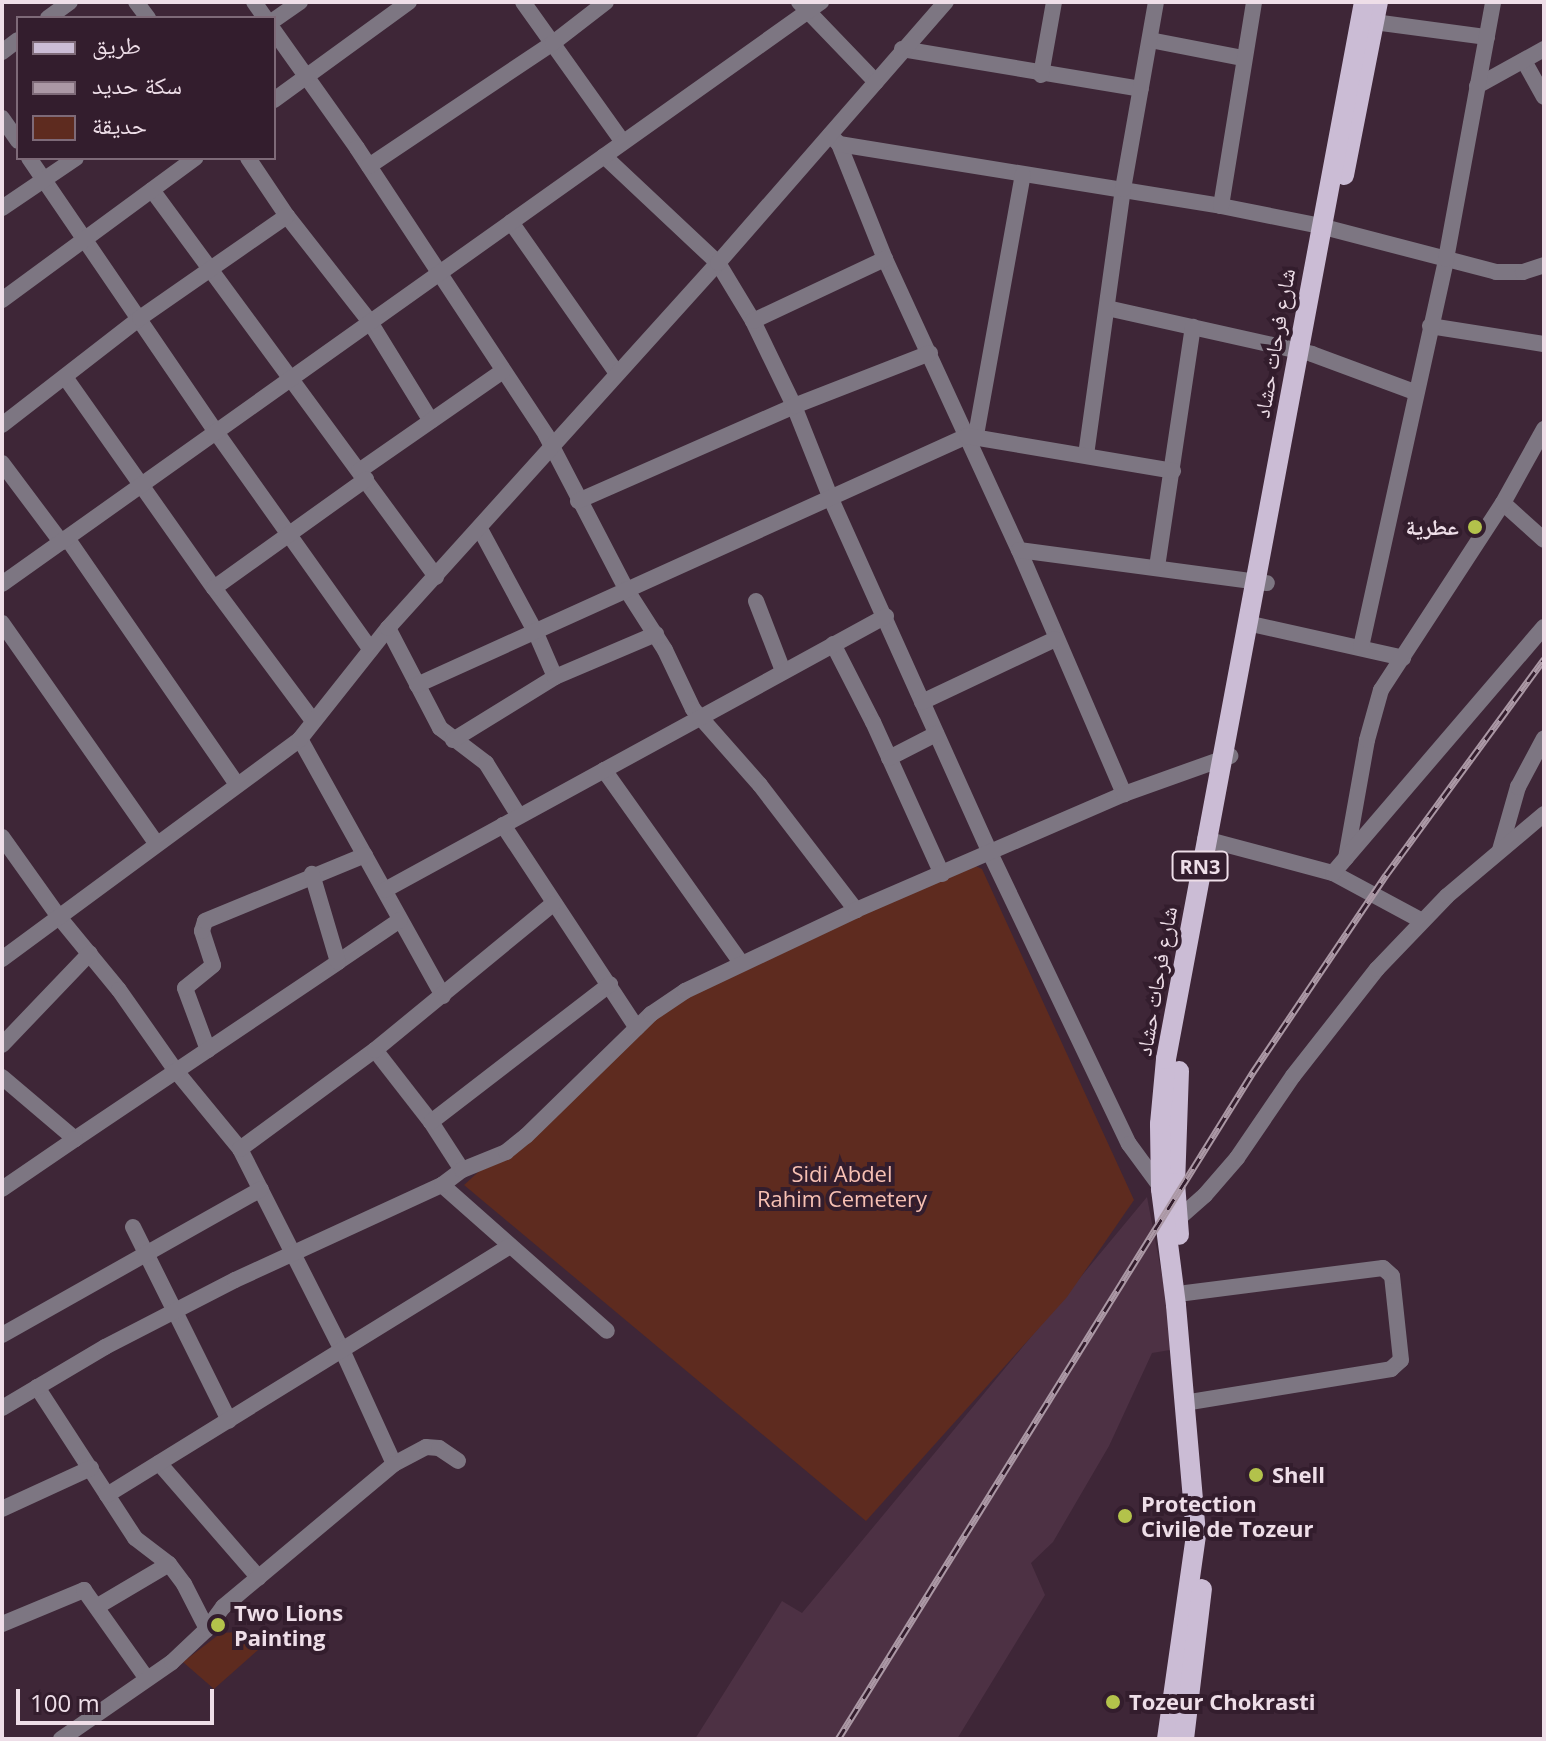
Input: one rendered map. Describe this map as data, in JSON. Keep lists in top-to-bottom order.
{
  "streets": {
    "main road": ["شارع فرحات حشاد", "RN3"]
  },
  "parks": ["Sidi Abdel Rahim Cemetery"],
  "places": [
    "عطرية",
    "Shell",
    "Protection Civile de Tozeur",
    "Two Lions Painting",
    "Tozeur Chokrasti"
  ],
  "legend": ["طريق", "سكة حديد", "حديقة"],
  "scale_bar": "100 m"
}
